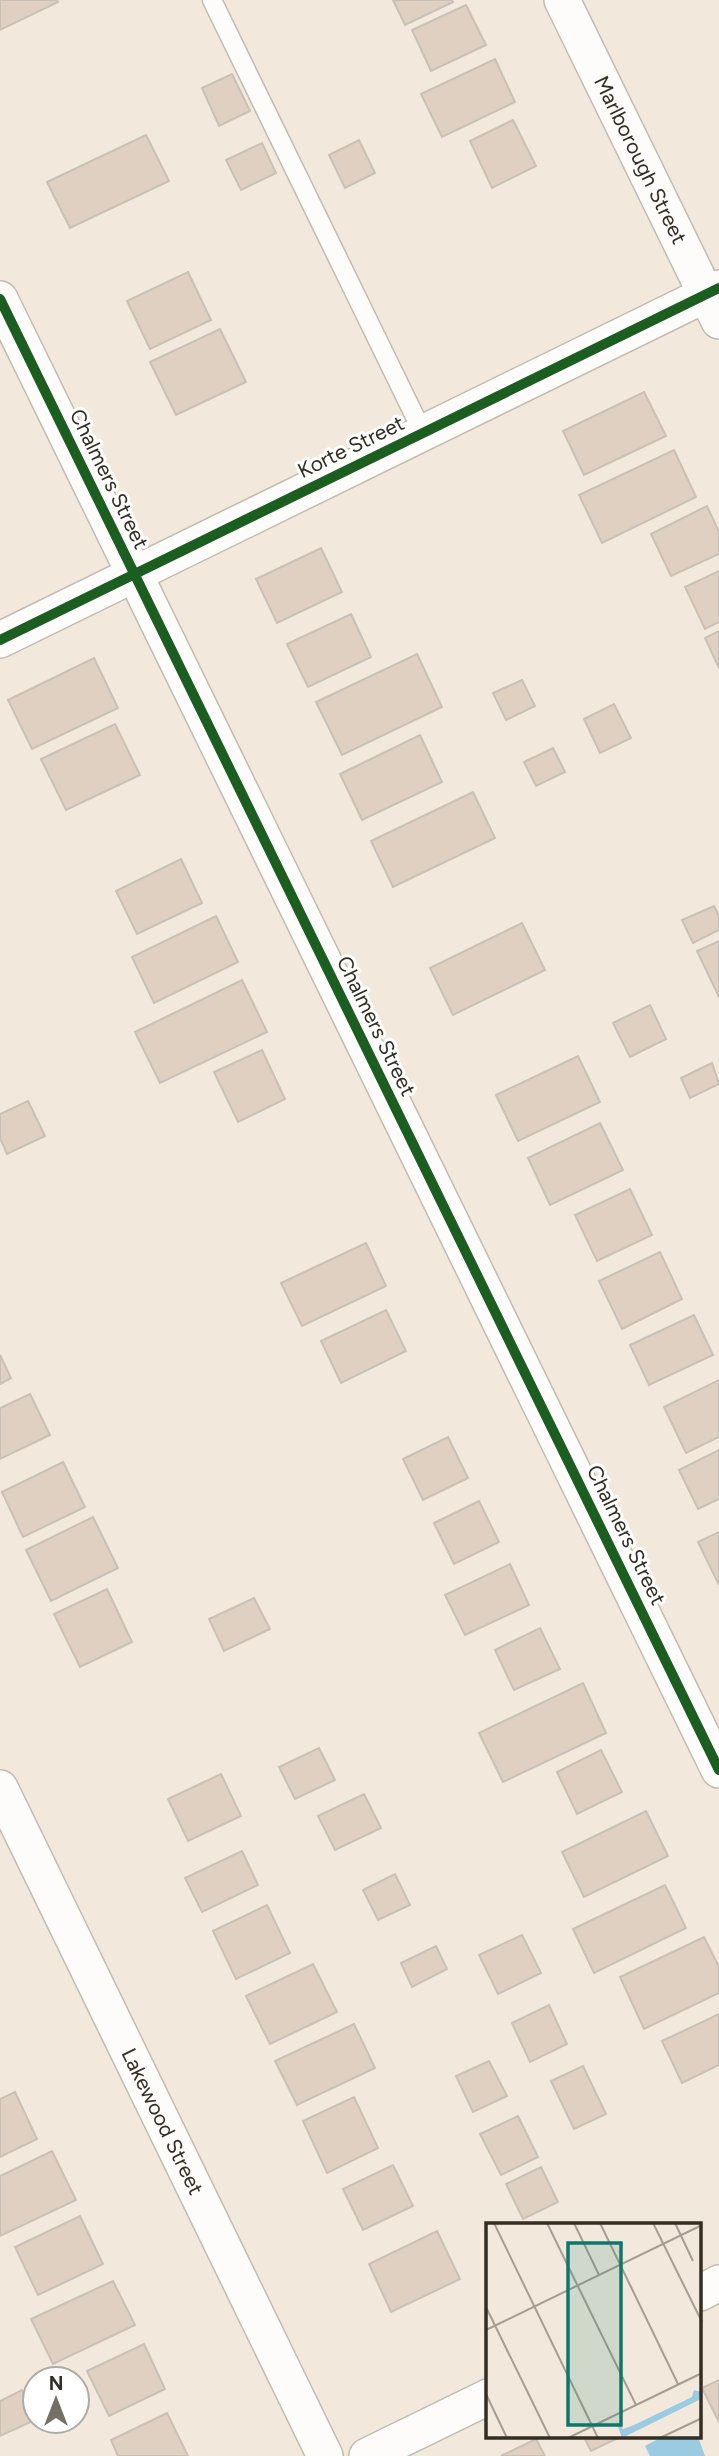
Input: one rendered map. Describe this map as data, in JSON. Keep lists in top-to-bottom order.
{
  "streets": {
    "street": [
      "Marlborough Street",
      "Korte Street",
      "Chalmers Street",
      "Lakewood Street"
    ]
  },
  "crossings": [
    ["Marlborough Street", "Korte Street"],
    ["Korte Street", "Chalmers Street"]
  ],
  "north": "top"
}
